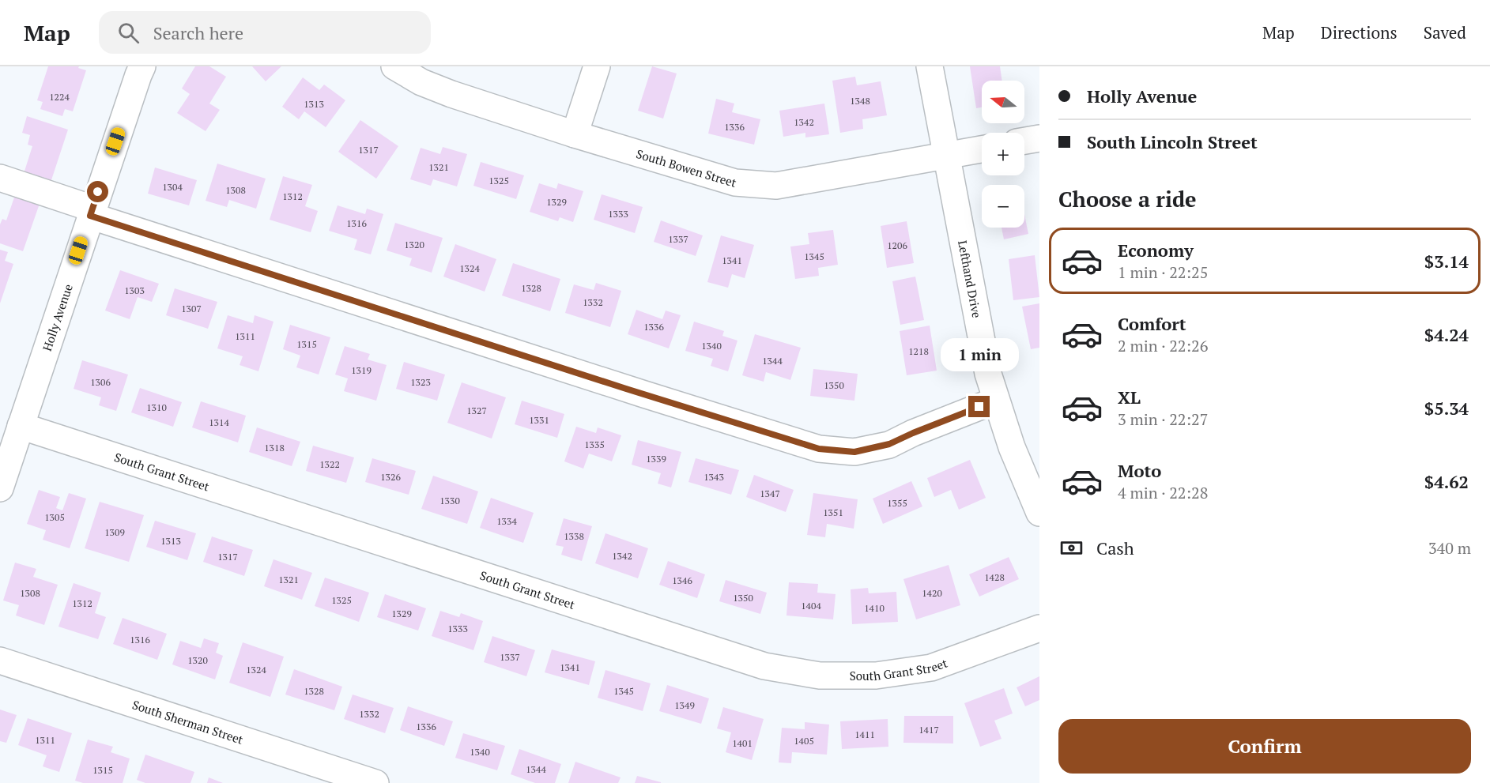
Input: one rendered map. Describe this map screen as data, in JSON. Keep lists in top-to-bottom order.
{
  "streets": {
    "street": [
      "South Bowen Street",
      "Lefthand Drive",
      "Holly Avenue",
      "South Grant Street",
      "South Sherman Street"
    ]
  },
  "crossings": [
    ["South Bowen Street", "Lefthand Drive"],
    ["Holly Avenue", "South Grant Street"]
  ],
  "house_numbers": [
    "1224",
    "1348",
    "1313",
    "1342",
    "1336",
    "1317",
    "1321",
    "1325",
    "1304",
    "1308",
    "1312",
    "1329",
    "1333",
    "1316",
    "1337",
    "1320",
    "1206",
    "1345",
    "1341",
    "1324",
    "1328",
    "1303",
    "1332",
    "1307",
    "1336",
    "1311",
    "1315",
    "1340",
    "1218",
    "1344",
    "1319",
    "1306",
    "1323",
    "1350",
    "1310",
    "1327",
    "1331",
    "1314",
    "1335",
    "1318",
    "1339",
    "1322",
    "1326",
    "1343",
    "1347",
    "1330",
    "1355",
    "1351",
    "1305",
    "1334",
    "1309",
    "1338",
    "1313",
    "1342",
    "1317",
    "1428",
    "1321",
    "1346",
    "1308",
    "1420",
    "1350",
    "1325",
    "1312",
    "1404",
    "1410",
    "1329",
    "1333",
    "1316",
    "1337",
    "1320",
    "1341",
    "1324",
    "1328",
    "1345",
    "1349",
    "1332",
    "1336",
    "1417",
    "1411",
    "1311",
    "1405",
    "1401",
    "1340",
    "1344",
    "1315"
  ],
  "north": "left",
  "page": {
    "header": "Map",
    "search": "Search here",
    "nav": ["Map", "Directions", "Saved"],
    "banner": ["Holly Avenue", "South Lincoln Street"],
    "map_buttons": ["+", "−"],
    "heading": "Choose a ride",
    "list": [
      {
        "name": "Economy",
        "note": "1 min · 22:25",
        "value": "$3.14"
      },
      {
        "name": "Comfort",
        "note": "2 min · 22:26",
        "value": "$4.24"
      },
      {
        "name": "XL",
        "note": "3 min · 22:27",
        "value": "$5.34"
      },
      {
        "name": "Moto",
        "note": "4 min · 22:28",
        "value": "$4.62"
      }
    ],
    "bubble": "1 min",
    "pay": ["Cash", "340 m"],
    "buttons": "Confirm"
  }
}
